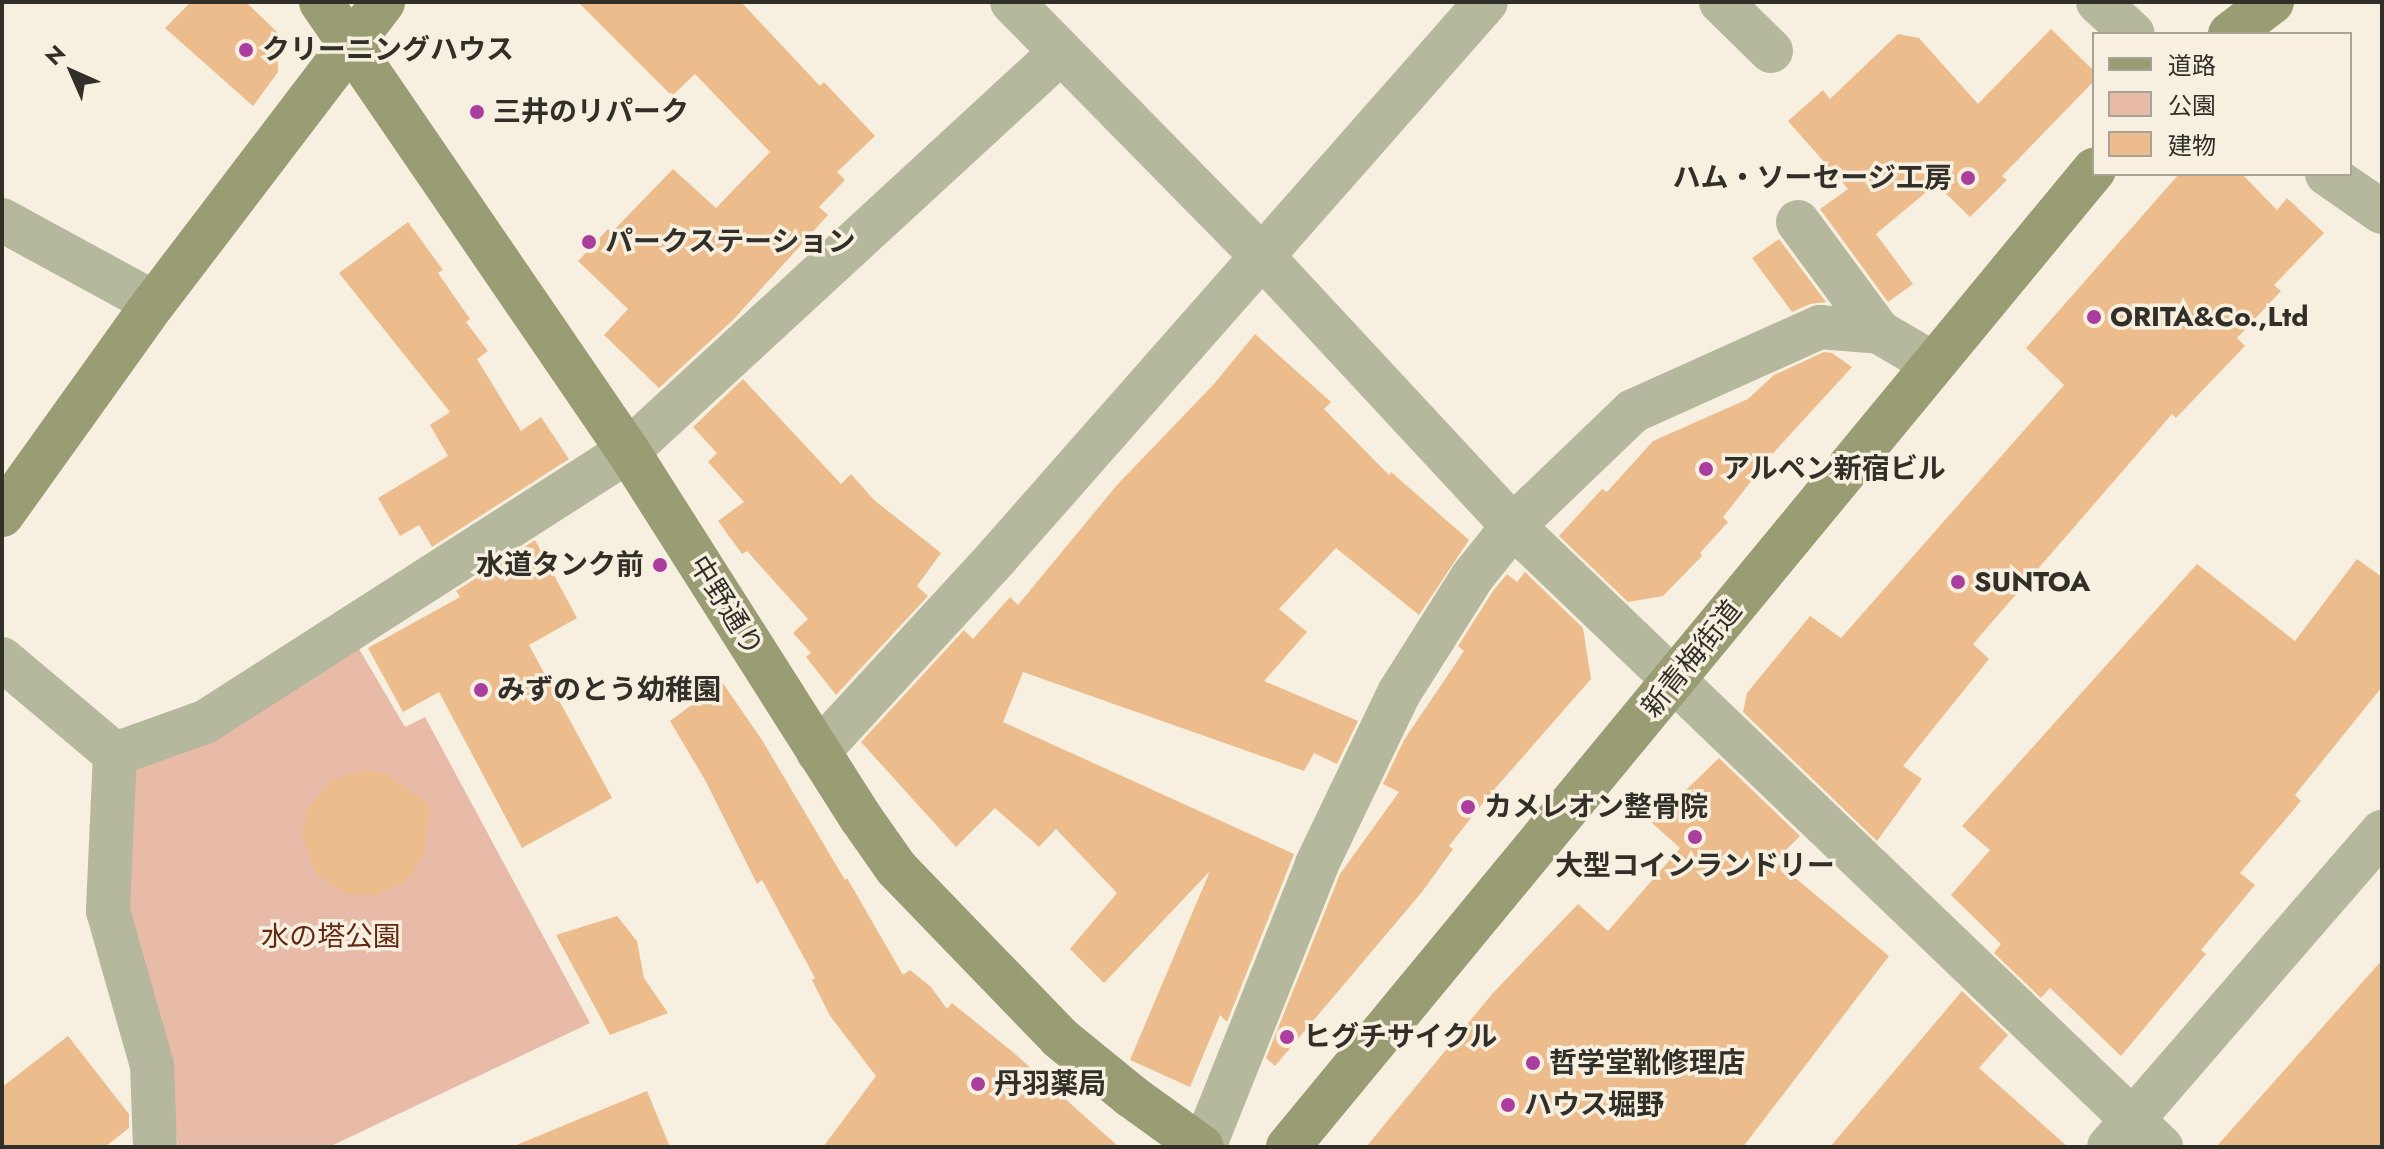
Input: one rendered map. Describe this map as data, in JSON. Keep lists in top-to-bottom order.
{
  "streets": {
    "main road": ["中野通り", "新青梅街道"]
  },
  "parks": ["水の塔公園"],
  "places": [
    "クリーニングハウス",
    "三井のリパーク",
    "ハム・ソーセージ工房",
    "パークステーション",
    "ORITA&Co.,Ltd",
    "アルペン新宿ビル",
    "水道タンク前",
    "SUNTOA",
    "みずのとう幼稚園",
    "カメレオン整骨院",
    "大型コインランドリー",
    "ヒグチサイクル",
    "哲学堂靴修理店",
    "丹羽薬局",
    "ハウス堀野"
  ],
  "legend": ["道路", "公園", "建物"],
  "north": "top left"
}
